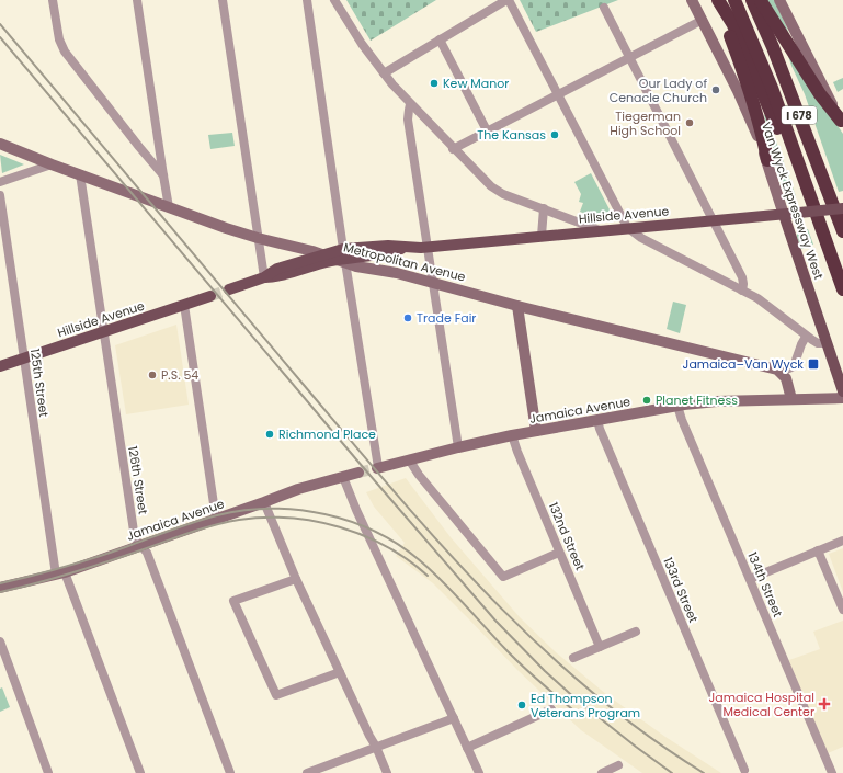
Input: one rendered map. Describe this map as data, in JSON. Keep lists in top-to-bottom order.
{
  "streets": {
    "highway": ["I 678"],
    "main road": [
      "Van Wyck Expressway West",
      "Hillside Avenue",
      "Metropolitan Avenue",
      "Jamaica Avenue"
    ],
    "street": [
      "125th Street",
      "126th Street",
      "132nd Street",
      "134th Street",
      "133rd Street"
    ]
  },
  "crossings": [
    ["Van Wyck Expressway West", "Hillside Avenue"],
    ["Hillside Avenue", "Metropolitan Avenue"],
    ["Hillside Avenue", "125th Street"],
    ["Hillside Avenue", "126th Street"],
    ["Metropolitan Avenue", "126th Street"],
    ["125th Street", "Jamaica Avenue"],
    ["Jamaica Avenue", "126th Street"],
    ["Jamaica Avenue", "132nd Street"],
    ["Jamaica Avenue", "134th Street"],
    ["Jamaica Avenue", "133rd Street"]
  ],
  "places": {
    "other": [
      "Kew Manor",
      "Our Lady of Cenacle Church",
      "Tiegerman High School",
      "The Kansas",
      "Trade Fair",
      "P.S. 54",
      "Planet Fitness",
      "Richmond Place",
      "Ed Thompson Veterans Program"
    ],
    "transit": ["Jamaica–Van Wyck"],
    "health": ["Jamaica Hospital Medical Center"]
  }
}
